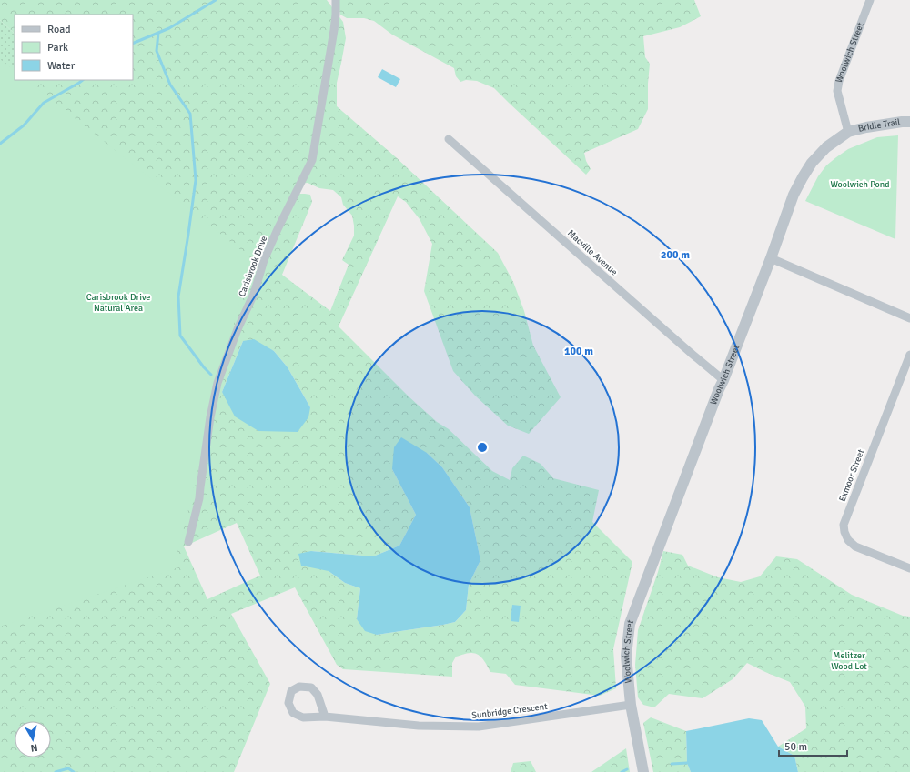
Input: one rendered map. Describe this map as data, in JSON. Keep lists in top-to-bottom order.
{
  "streets": {
    "street": [
      "Woolwich Street",
      "Bridle Trail",
      "Macville Avenue",
      "Carisbrook Drive",
      "Exmoor Street",
      "Sunbridge Crescent"
    ]
  },
  "crossings": [
    ["Woolwich Street", "Bridle Trail"],
    ["Woolwich Street", "Macville Avenue"],
    ["Woolwich Street", "Sunbridge Crescent"]
  ],
  "parks": ["Woolwich Pond", "Carisbrook Drive Natural Area", "Melitzer Wood Lot"],
  "legend": ["Road", "Park", "Water"],
  "scale_bar": "50 m",
  "north": "bottom",
  "rings": ["200 m", "100 m"]
}
